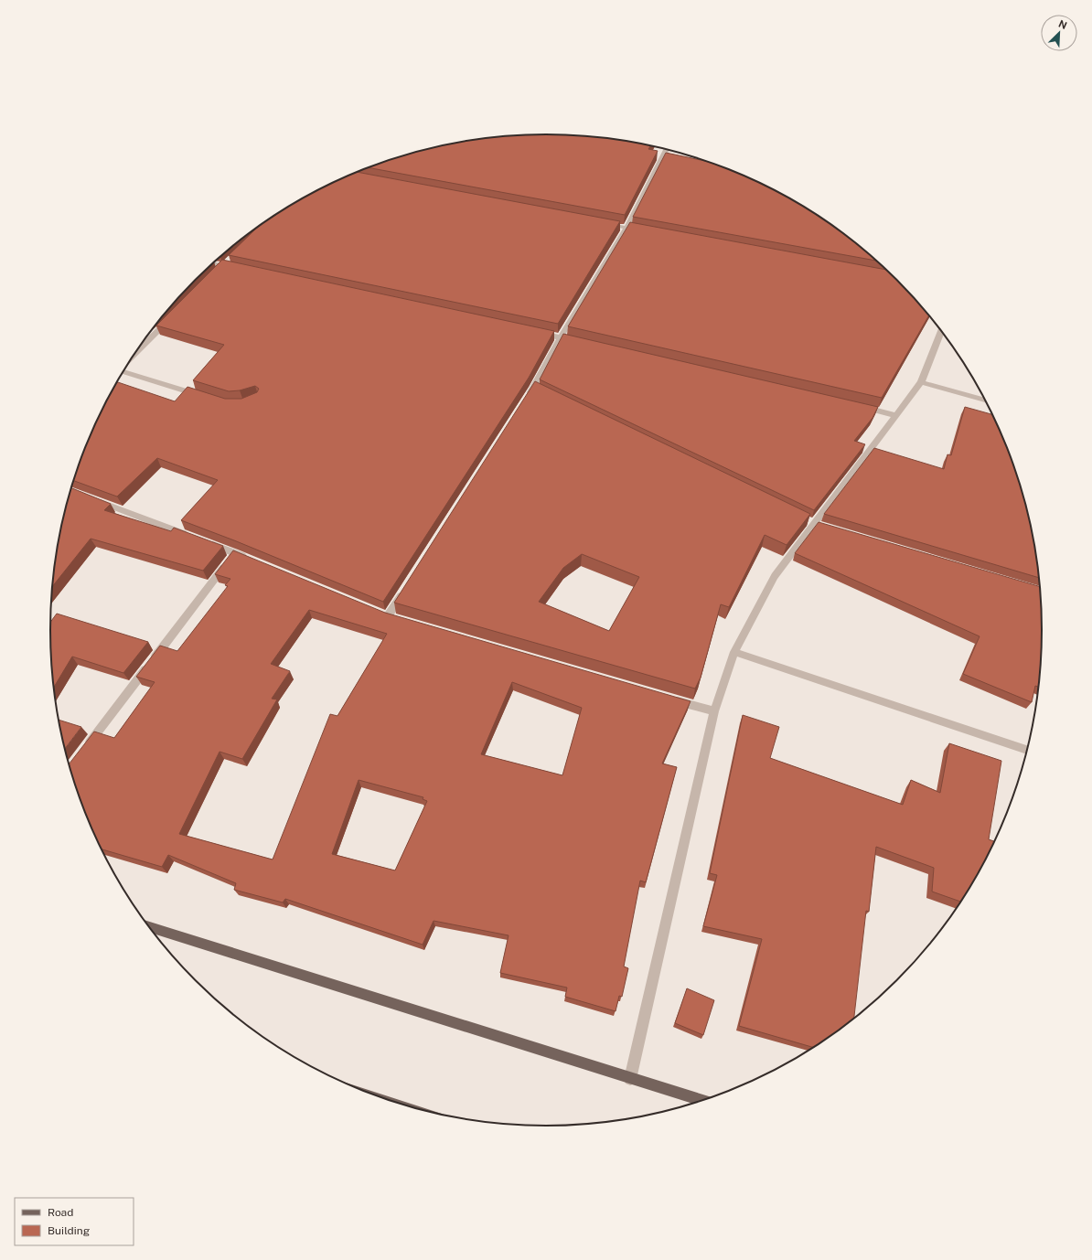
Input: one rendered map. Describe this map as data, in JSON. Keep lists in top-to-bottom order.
{
  "legend": ["Road", "Building"],
  "north": "top right"
}
